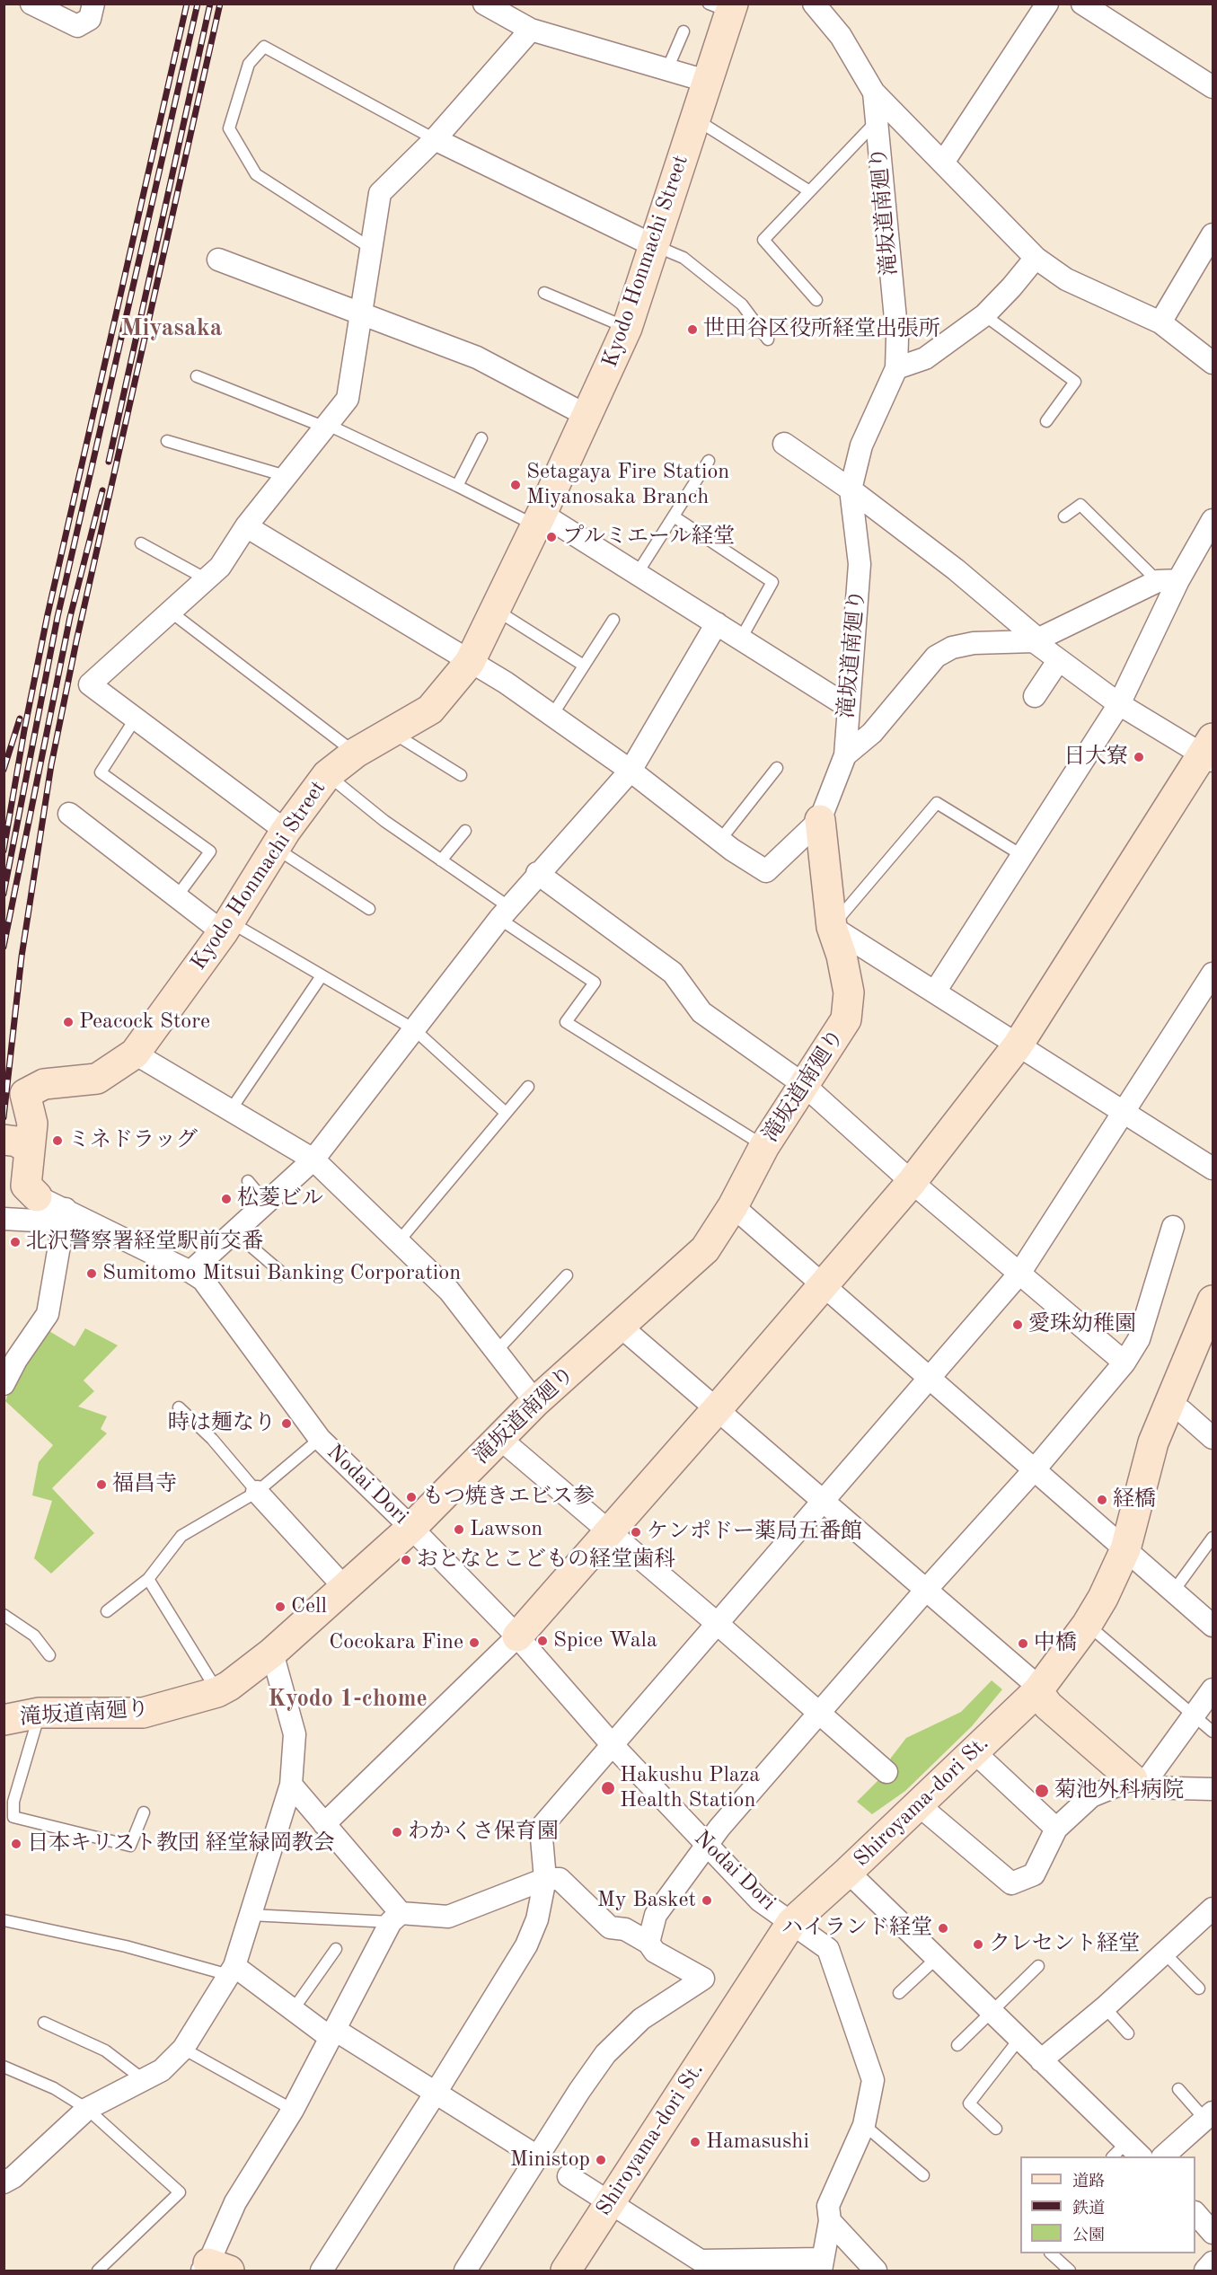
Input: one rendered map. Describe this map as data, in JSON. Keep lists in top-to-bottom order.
{
  "streets": {
    "street": [
      "滝坂道南廻り",
      "Kyodo Honmachi Street",
      "Nodai Dori",
      "Shiroyama-dori St."
    ]
  },
  "crossings": [
    ["滝坂道南廻り", "Nodai Dori"],
    ["Nodai Dori", "Shiroyama-dori St."]
  ],
  "districts": ["Miyasaka", "Kyodo 1-chome"],
  "places": [
    "世田谷区役所経堂出張所",
    "Setagaya Fire Station Miyanosaka Branch",
    "プルミエール経堂",
    "日大寮",
    "Peacock Store",
    "ミネドラッグ",
    "松菱ビル",
    "北沢警察署経堂駅前交番",
    "Sumitomo Mitsui Banking Corporation",
    "愛珠幼稚園",
    "時は麺なり",
    "福昌寺",
    "もつ焼きエビス参",
    "経橋",
    "Lawson",
    "ケンポドー薬局五番館",
    "おとなとこどもの経堂歯科",
    "Cell",
    "Spice Wala",
    "Cocokara Fine",
    "中橋",
    "Hakushu Plaza Health Station",
    "菊池外科病院",
    "わかくさ保育園",
    "日本キリスト教団 経堂緑岡教会",
    "My Basket",
    "ハイランド経堂",
    "クレセント経堂",
    "Hamasushi",
    "Ministop"
  ],
  "legend": ["道路", "鉄道", "公園"]
}
